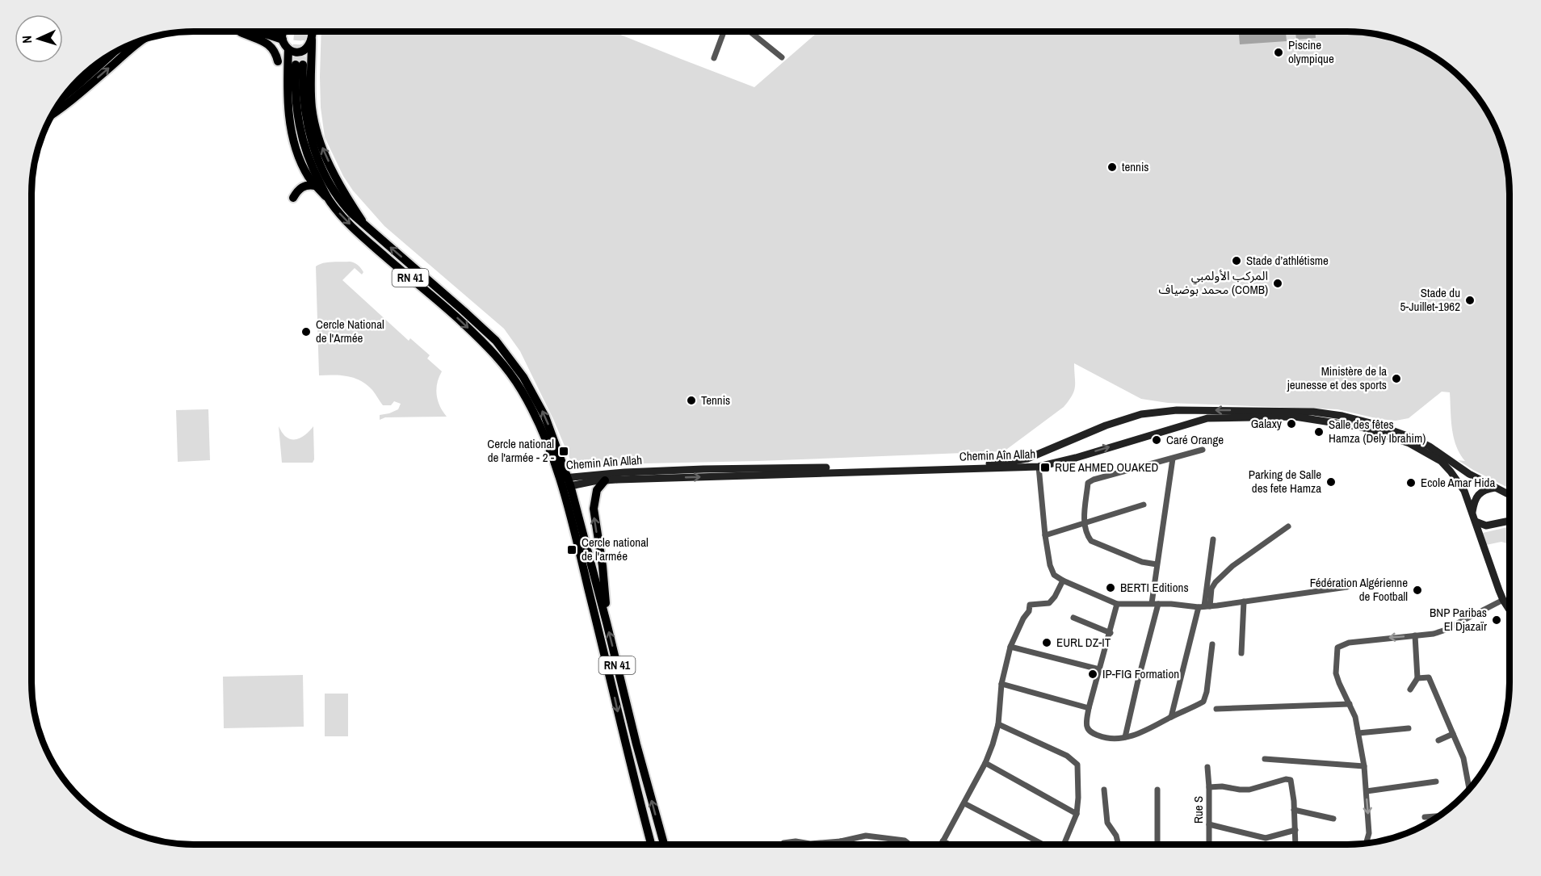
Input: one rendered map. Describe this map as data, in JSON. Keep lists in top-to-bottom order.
{
  "streets": {
    "main road": ["RN 41", "Chemin Aîn Allah"],
    "street": ["Rue S"]
  },
  "crossings": [
    ["RN 41", "Chemin Aîn Allah"]
  ],
  "places": {
    "other": [
      "Piscine olympique",
      "tennis",
      "Stade d’athlétisme",
      "المركب الأولمبي محمد بوضياف (COMB)",
      "Stade du 5-Juillet-1962",
      "Cercle National de l'Armée",
      "Ministère de la jeunesse et des sports",
      "Tennis",
      "Galaxy",
      "Salle des fêtes Hamza (Dely Ibrahim)",
      "Caré Orange",
      "Parking de Salle des fete Hamza",
      "Ecole Amar Hida",
      "BERTI Editions",
      "Fédération Algérienne de Football",
      "BNP Paribas El Djazaïr",
      "EURL DZ-IT",
      "IP-FIG Formation"
    ],
    "transit": ["Cercle national de l'armée - 2 -", "RUE AHMED OUAKED", "Cercle national de l'armée"]
  },
  "north": "left"
}
